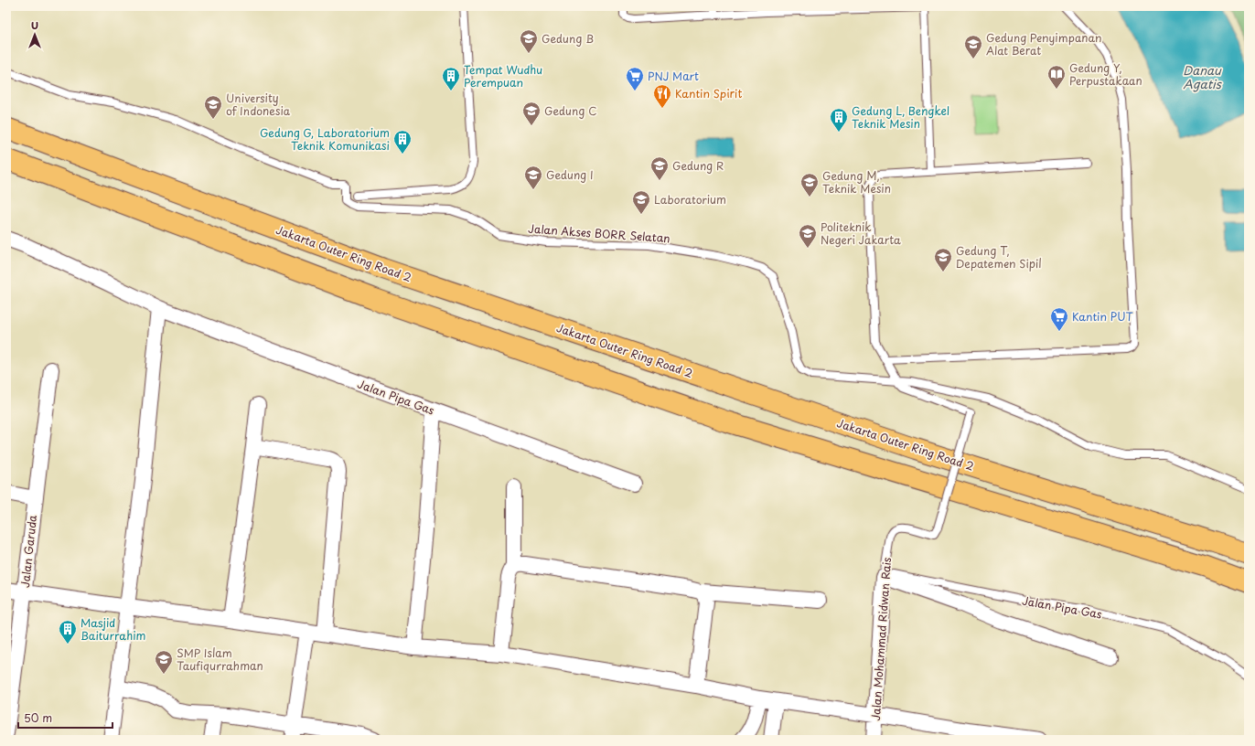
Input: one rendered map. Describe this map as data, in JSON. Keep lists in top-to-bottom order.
{
  "streets": {
    "highway": ["Jakarta Outer Ring Road 2"],
    "street": ["Jalan Pipa Gas", "Jalan Garuda", "Jalan Mohammad Ridwan Rais"],
    "lane": ["Jalan Akses BORR Selatan"]
  },
  "crossings": [
    ["Jalan Akses BORR Selatan", "Jalan Mohammad Ridwan Rais"],
    ["Jalan Pipa Gas", "Jalan Mohammad Ridwan Rais"]
  ],
  "water": ["Danau Agatis"],
  "places": {
    "school or university": [
      "Gedung B",
      "Gedung Penyimpanan Alat Berat",
      "University of Indonesia",
      "Gedung C",
      "Gedung R",
      "Gedung I",
      "Gedung M, Teknik Mesin",
      "Laboratorium",
      "Politeknik Negeri Jakarta",
      "Gedung T, Depatemen Sipil",
      "SMP Islam Taufiqurrahman"
    ],
    "library": ["Gedung Y, Perpustakaan"],
    "building": [
      "Tempat Wudhu Perempuan",
      "Gedung L, Bengkel Teknik Mesin",
      "Gedung G, Laboratorium Teknik Komunikasi",
      "Masjid Baiturrahim"
    ],
    "supermarket": ["PNJ Mart", "Kantin PUT"],
    "restaurant": ["Kantin Spirit"]
  },
  "scale_bar": "50 m",
  "north": "top"
}
